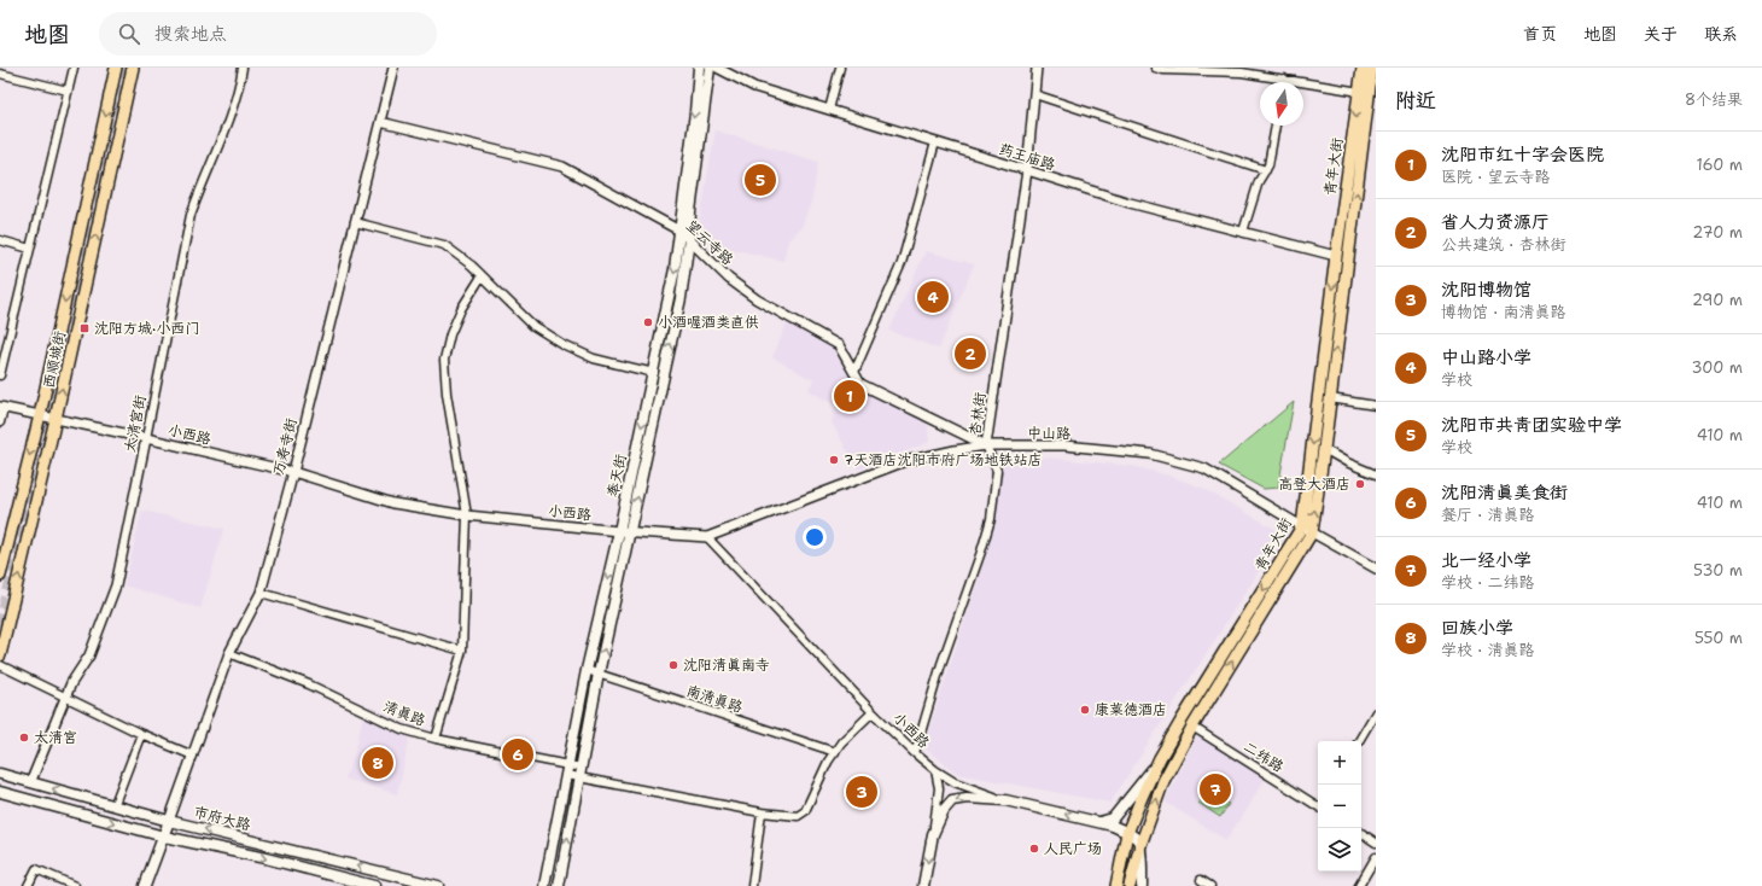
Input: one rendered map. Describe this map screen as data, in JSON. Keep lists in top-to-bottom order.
{
  "streets": {
    "main road": [
      "青年大街",
      "西顺城街",
      "奉天街",
      "市府大路"
    ],
    "street": [
      "药王庙路",
      "望云寺路",
      "杏林街",
      "太清宫街",
      "中山路",
      "小西路",
      "万寿寺街",
      "南清真路",
      "清真路",
      "二纬路"
    ]
  },
  "crossings": [
    ["药王庙路", "青年大街"],
    ["药王庙路", "杏林街"],
    ["青年大街", "中山路"],
    ["青年大街", "二纬路"],
    ["望云寺路", "杏林街"],
    ["望云寺路", "中山路"],
    ["望云寺路", "万寿寺街"],
    ["望云寺路", "奉天街"],
    ["西顺城街", "小西路"],
    ["杏林街", "中山路"],
    ["杏林街", "小西路"],
    ["太清宫街", "小西路"],
    ["中山路", "小西路"],
    ["小西路", "万寿寺街"],
    ["小西路", "奉天街"],
    ["小西路", "清真路"],
    ["万寿寺街", "清真路"],
    ["万寿寺街", "市府大路"],
    ["奉天街", "南清真路"],
    ["奉天街", "清真路"],
    ["南清真路", "清真路"]
  ],
  "places": {
    "other": [
      "小酒喔酒类直供",
      "7天酒店沈阳市府广场地铁站店",
      "高登大酒店",
      "沈阳清真南寺",
      "康莱德酒店",
      "太清宫",
      "人民广场"
    ],
    "transit": ["沈阳方城·小西门"]
  },
  "north": "bottom",
  "page": {
    "header": "地图",
    "search": "搜索地点",
    "nav": [
      "首页",
      "地图",
      "关于",
      "联系"
    ],
    "heading": ["附近", "8个结果"],
    "list": [
      {
        "mark": "1",
        "name": "沈阳市红十字会医院",
        "note": "医院 · 望云寺路",
        "value": "160 m"
      },
      {
        "mark": "2",
        "name": "省人力资源厅",
        "note": "公共建筑 · 杏林街",
        "value": "270 m"
      },
      {
        "mark": "3",
        "name": "沈阳博物馆",
        "note": "博物馆 · 南清真路",
        "value": "290 m"
      },
      {
        "mark": "4",
        "name": "中山路小学",
        "note": "学校",
        "value": "300 m"
      },
      {
        "mark": "5",
        "name": "沈阳市共青团实验中学",
        "note": "学校",
        "value": "410 m"
      },
      {
        "mark": "6",
        "name": "沈阳清真美食街",
        "note": "餐厅 · 清真路",
        "value": "410 m"
      },
      {
        "mark": "7",
        "name": "北一经小学",
        "note": "学校 · 二纬路",
        "value": "530 m"
      },
      {
        "mark": "8",
        "name": "回族小学",
        "note": "学校 · 清真路",
        "value": "550 m"
      }
    ],
    "pins": [
      "5",
      "4",
      "2",
      "1",
      "6",
      "8",
      "7",
      "3"
    ],
    "map_buttons": ["+", "−"]
  }
}
